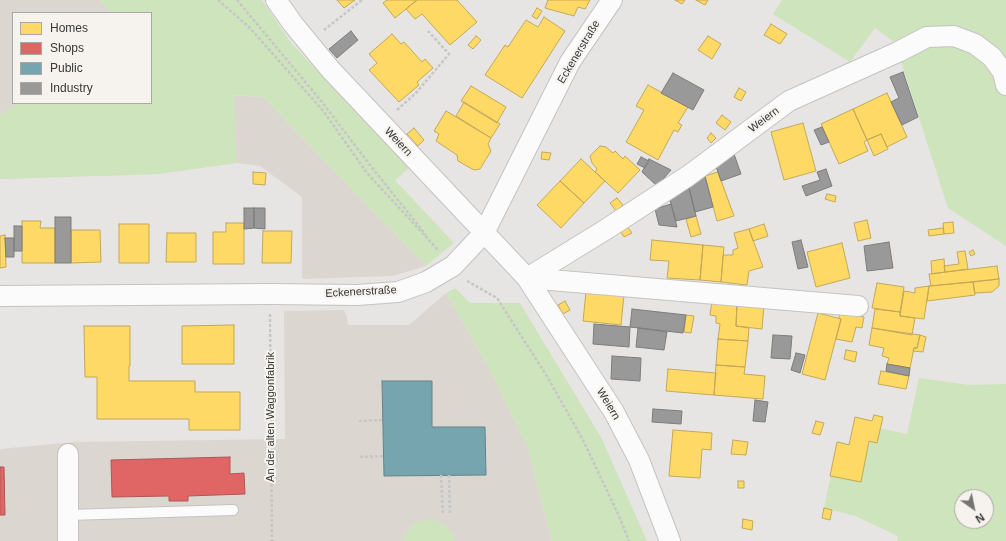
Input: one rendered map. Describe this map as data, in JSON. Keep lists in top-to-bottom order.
{
  "streets": {
    "street": ["Eckenerstraße", "Weiern"],
    "path": ["An der alten Waggonfabrik"]
  },
  "crossings": [
    ["Eckenerstraße", "Weiern"],
    ["Eckenerstraße", "An der alten Waggonfabrik"]
  ],
  "legend": [
    "Homes",
    "Shops",
    "Public",
    "Industry"
  ],
  "north": "bottom right"
}
